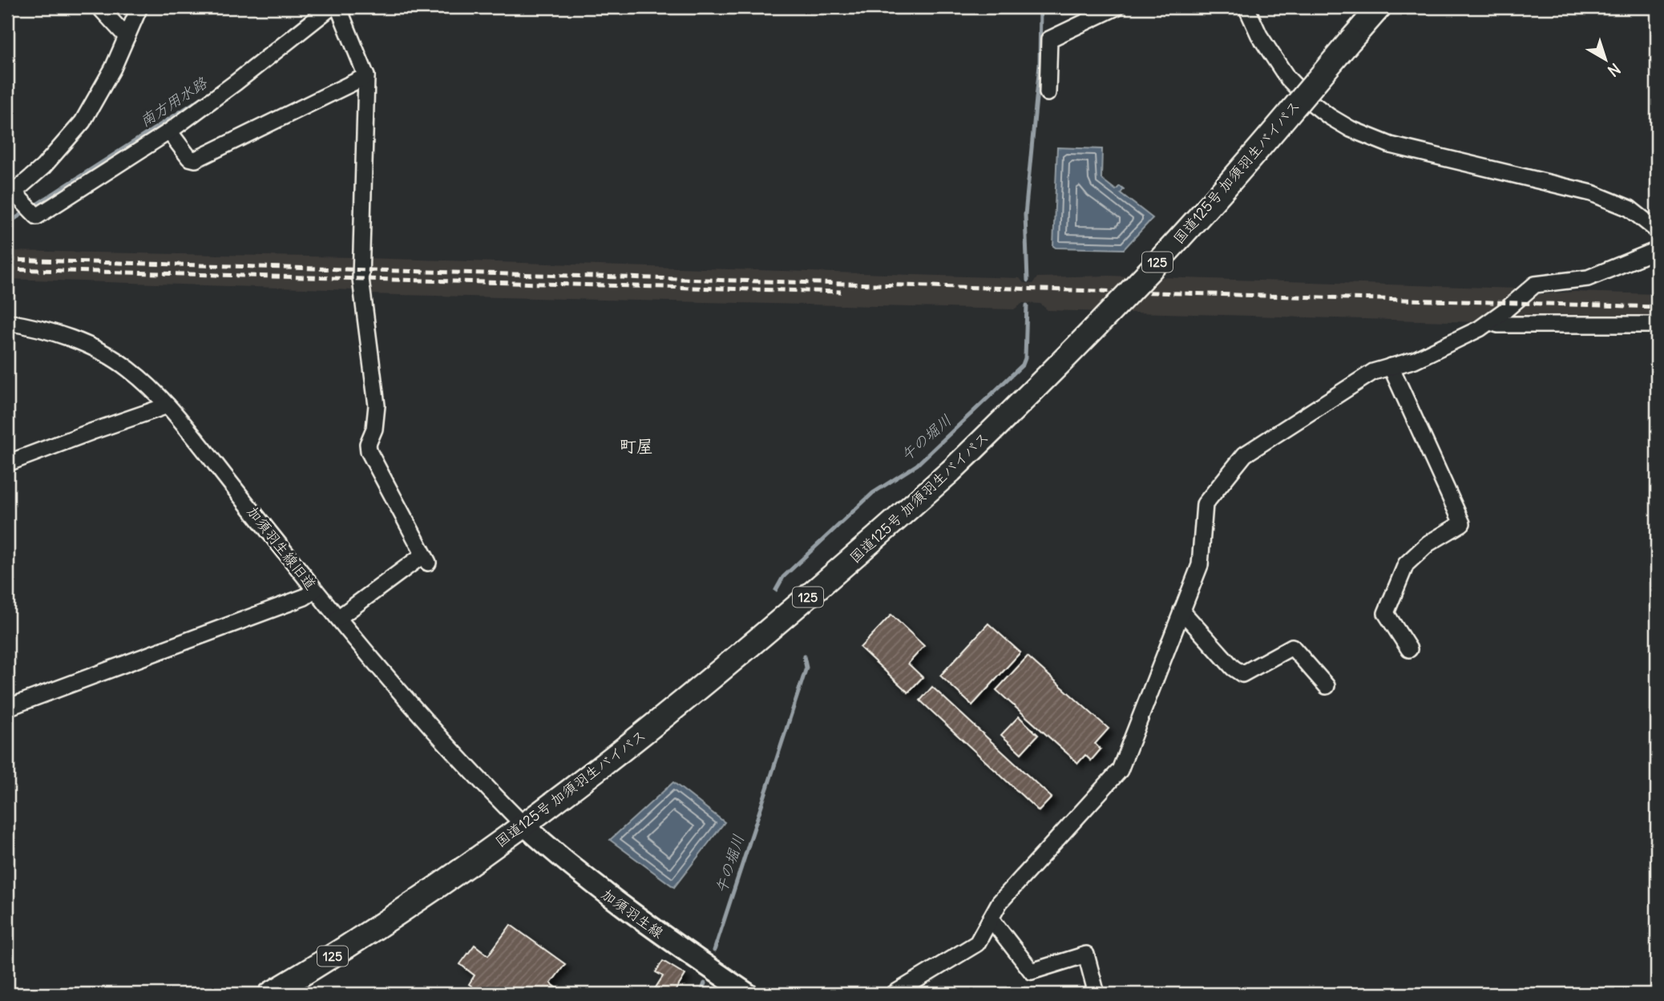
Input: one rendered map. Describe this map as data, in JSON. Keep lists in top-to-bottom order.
{
  "streets": {
    "highway": ["国道125号 加須羽生バイパス", "125"],
    "main road": ["加須羽生線"],
    "street": ["加須羽生線旧道"]
  },
  "crossings": [
    ["国道125号 加須羽生バイパス", "加須羽生線旧道"],
    ["国道125号 加須羽生バイパス", "加須羽生線"],
    ["加須羽生線旧道", "加須羽生線"]
  ],
  "districts": ["町屋"],
  "water": ["南方用水路", "午の堀川"],
  "north": "bottom right"
}
